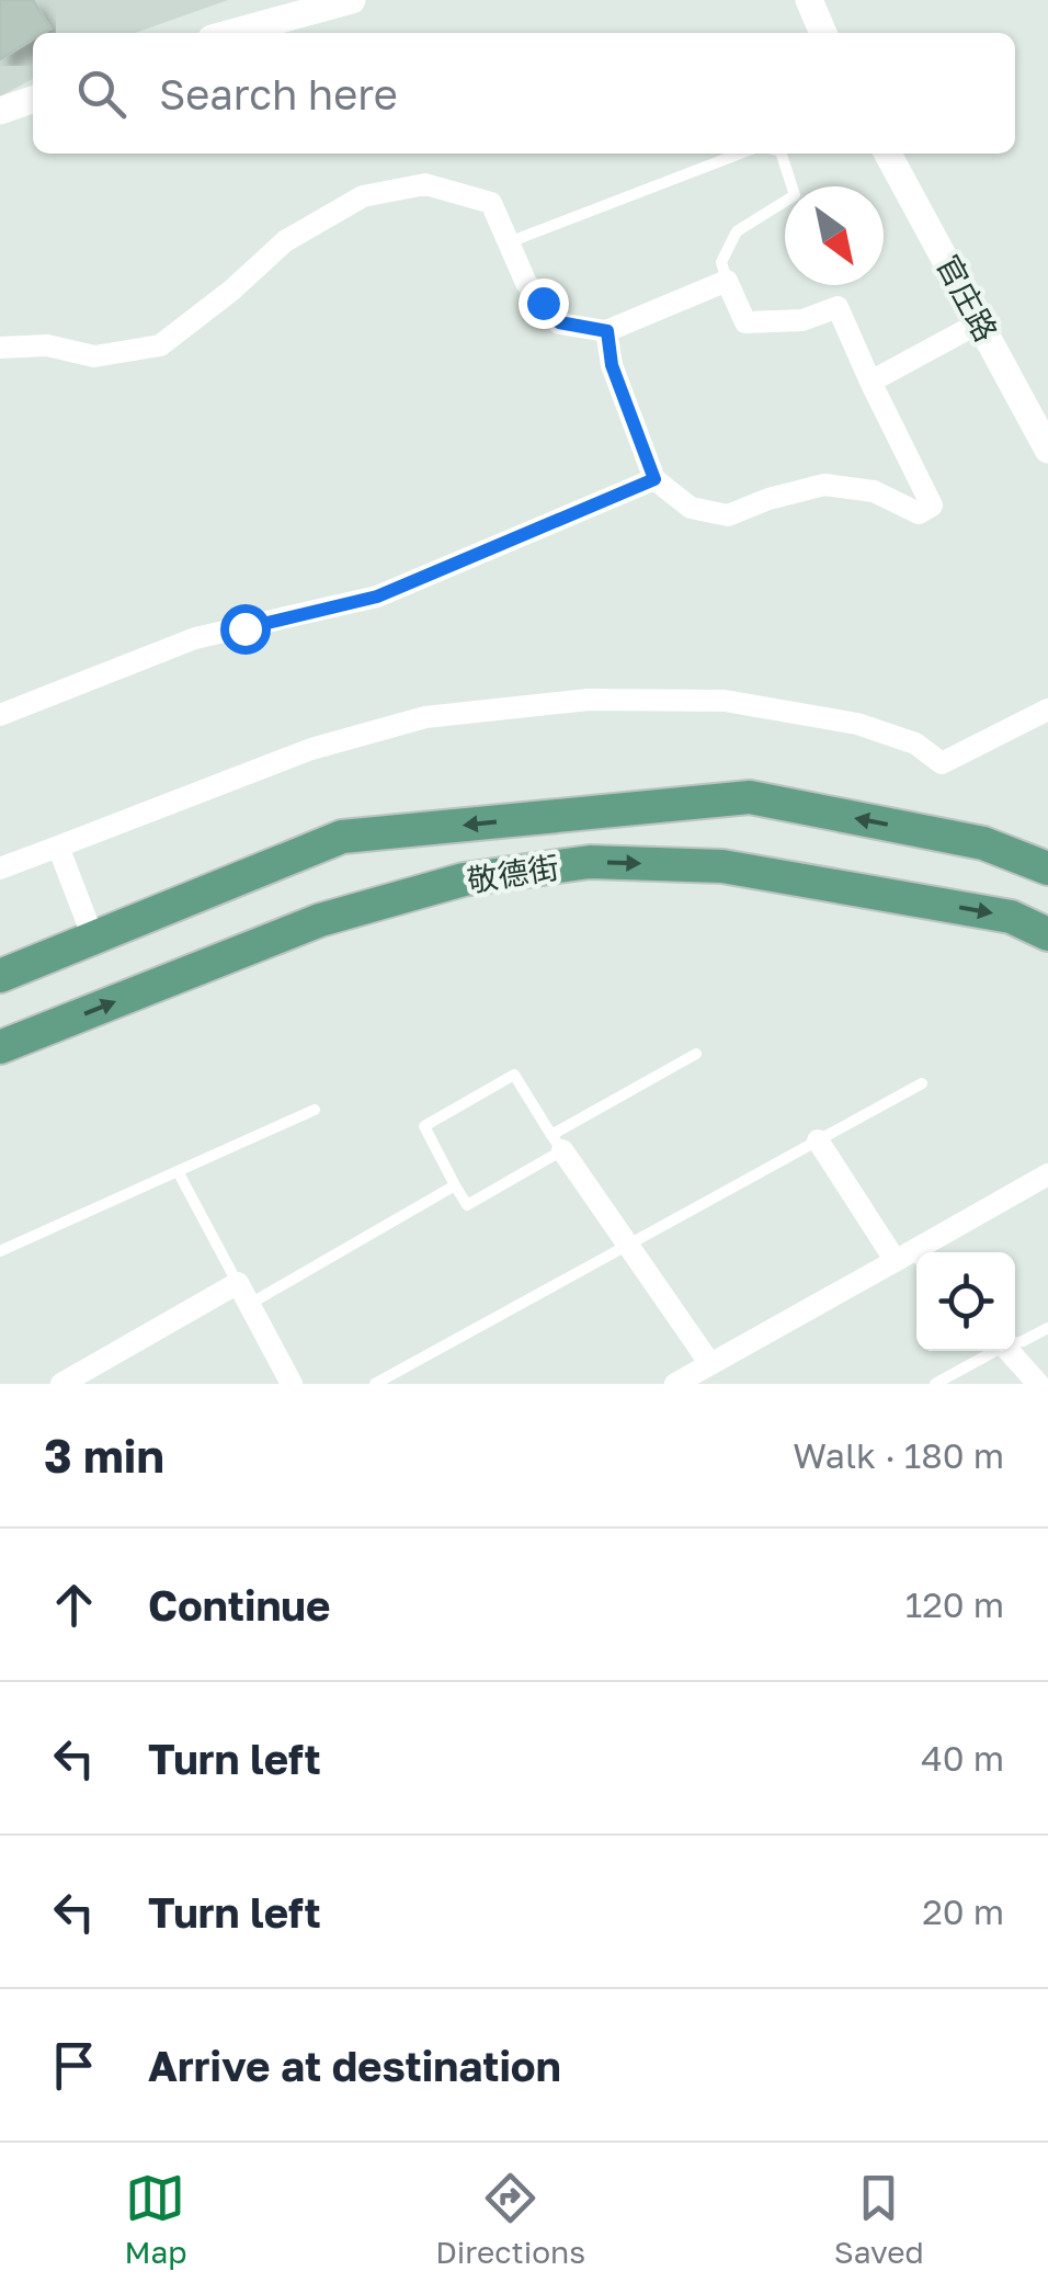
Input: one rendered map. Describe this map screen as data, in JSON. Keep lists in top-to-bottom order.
{
  "streets": {
    "main road": ["敬德街"],
    "street": ["官庄路"]
  },
  "north": "bottom right",
  "page": {
    "search": "Search here",
    "heading": ["3 min", "Walk · 180 m"],
    "list": [
      ["Continue", "120 m"],
      ["Turn left", "40 m"],
      ["Turn left", "20 m"],
      "Arrive at destination"
    ],
    "nav": ["Map", "Directions", "Saved"]
  }
}
